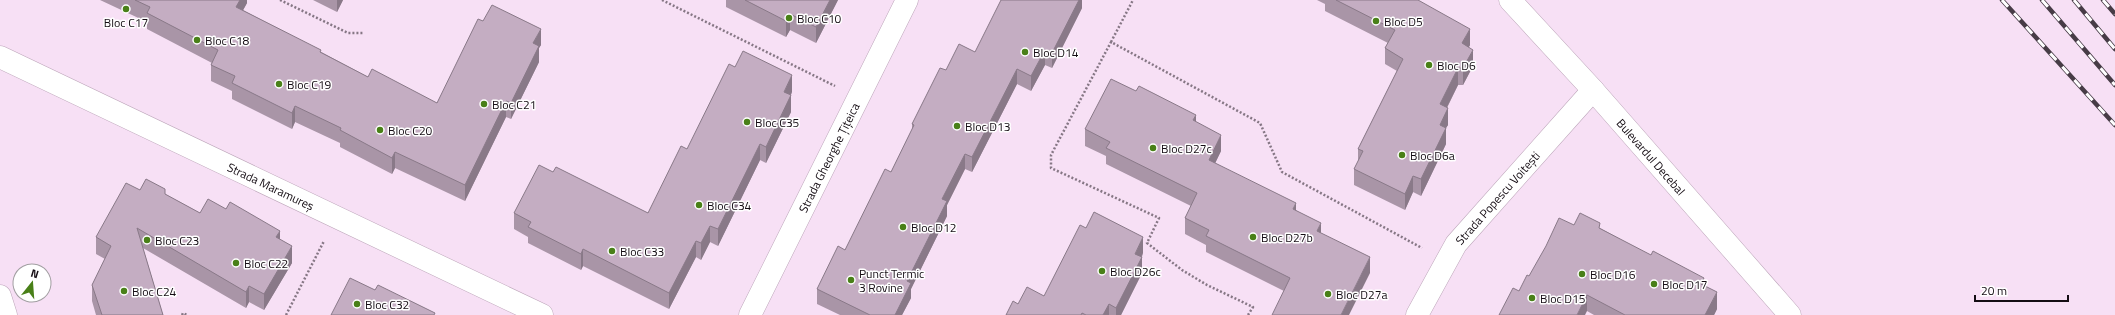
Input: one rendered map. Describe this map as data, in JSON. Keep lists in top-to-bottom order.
{
  "streets": {
    "street": [
      "Bulevardul Decebal",
      "Strada Gheorghe Țițeica",
      "Strada Maramureș",
      "Strada Popescu Voitești"
    ]
  },
  "crossings": [
    ["Bulevardul Decebal", "Strada Popescu Voitești"]
  ],
  "places": [
    "Bloc C17",
    "Bloc C10",
    "Bloc D5",
    "Bloc C18",
    "Bloc D14",
    "Bloc D6",
    "Bloc C19",
    "Bloc C21",
    "Bloc C35",
    "Bloc D13",
    "Bloc C20",
    "Bloc D27c",
    "Bloc D6a",
    "Bloc C34",
    "Bloc D12",
    "Bloc D27b",
    "Bloc C23",
    "Bloc C33",
    "Bloc C22",
    "Bloc D26c",
    "Bloc D16",
    "Punct Termic 3 Rovine",
    "Bloc D17",
    "Bloc C24",
    "Bloc D27a",
    "Bloc D15",
    "Bloc C32"
  ],
  "scale_bar": "20 m",
  "north": "top"
}
